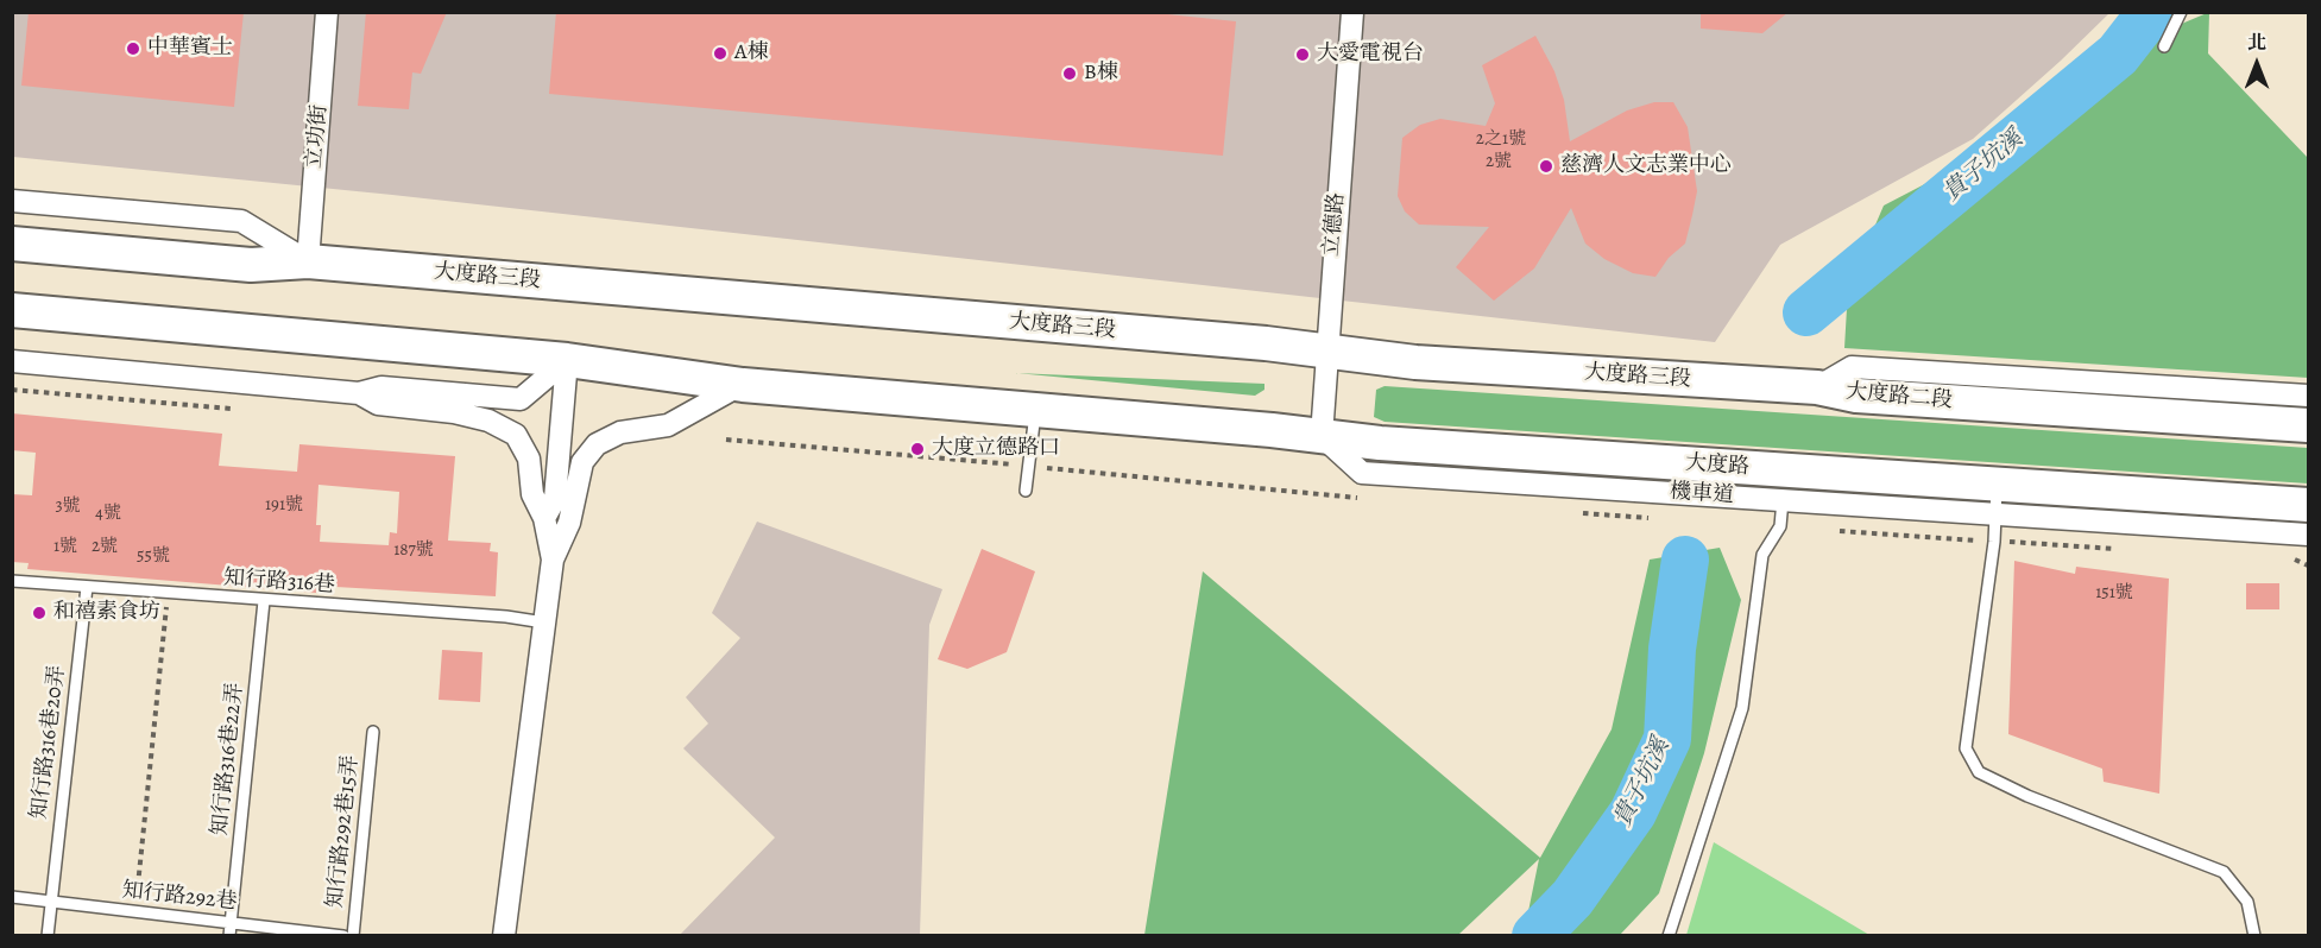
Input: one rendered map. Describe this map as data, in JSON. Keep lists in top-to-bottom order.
{
  "streets": {
    "main road": ["大度路三段", "大度路二段", "大度路"],
    "street": ["立功街", "立德路"],
    "lane": [
      "知行路316巷",
      "知行路316巷20弄",
      "知行路316巷22弄",
      "知行路292巷15弄",
      "知行路292巷"
    ]
  },
  "crossings": [
    ["立功街", "大度路三段"],
    ["立德路", "大度路三段"],
    ["立德路", "大度路"],
    ["大度路三段", "大度路二段"],
    ["知行路316巷", "知行路316巷20弄"],
    ["知行路316巷", "知行路316巷22弄"],
    ["知行路316巷20弄", "知行路292巷"],
    ["知行路316巷22弄", "知行路292巷"]
  ],
  "water": ["貴子坑溪"],
  "places": [
    "中華賓士",
    "A棟",
    "大愛電視台",
    "B棟",
    "慈濟人文志業中心",
    "大度立德路口",
    "和禧素食坊"
  ],
  "house_numbers": [
    "2之1號",
    "2號",
    "191號",
    "3號",
    "4號",
    "1號",
    "2號",
    "187號",
    "55號",
    "151號"
  ],
  "north": "top"
}
